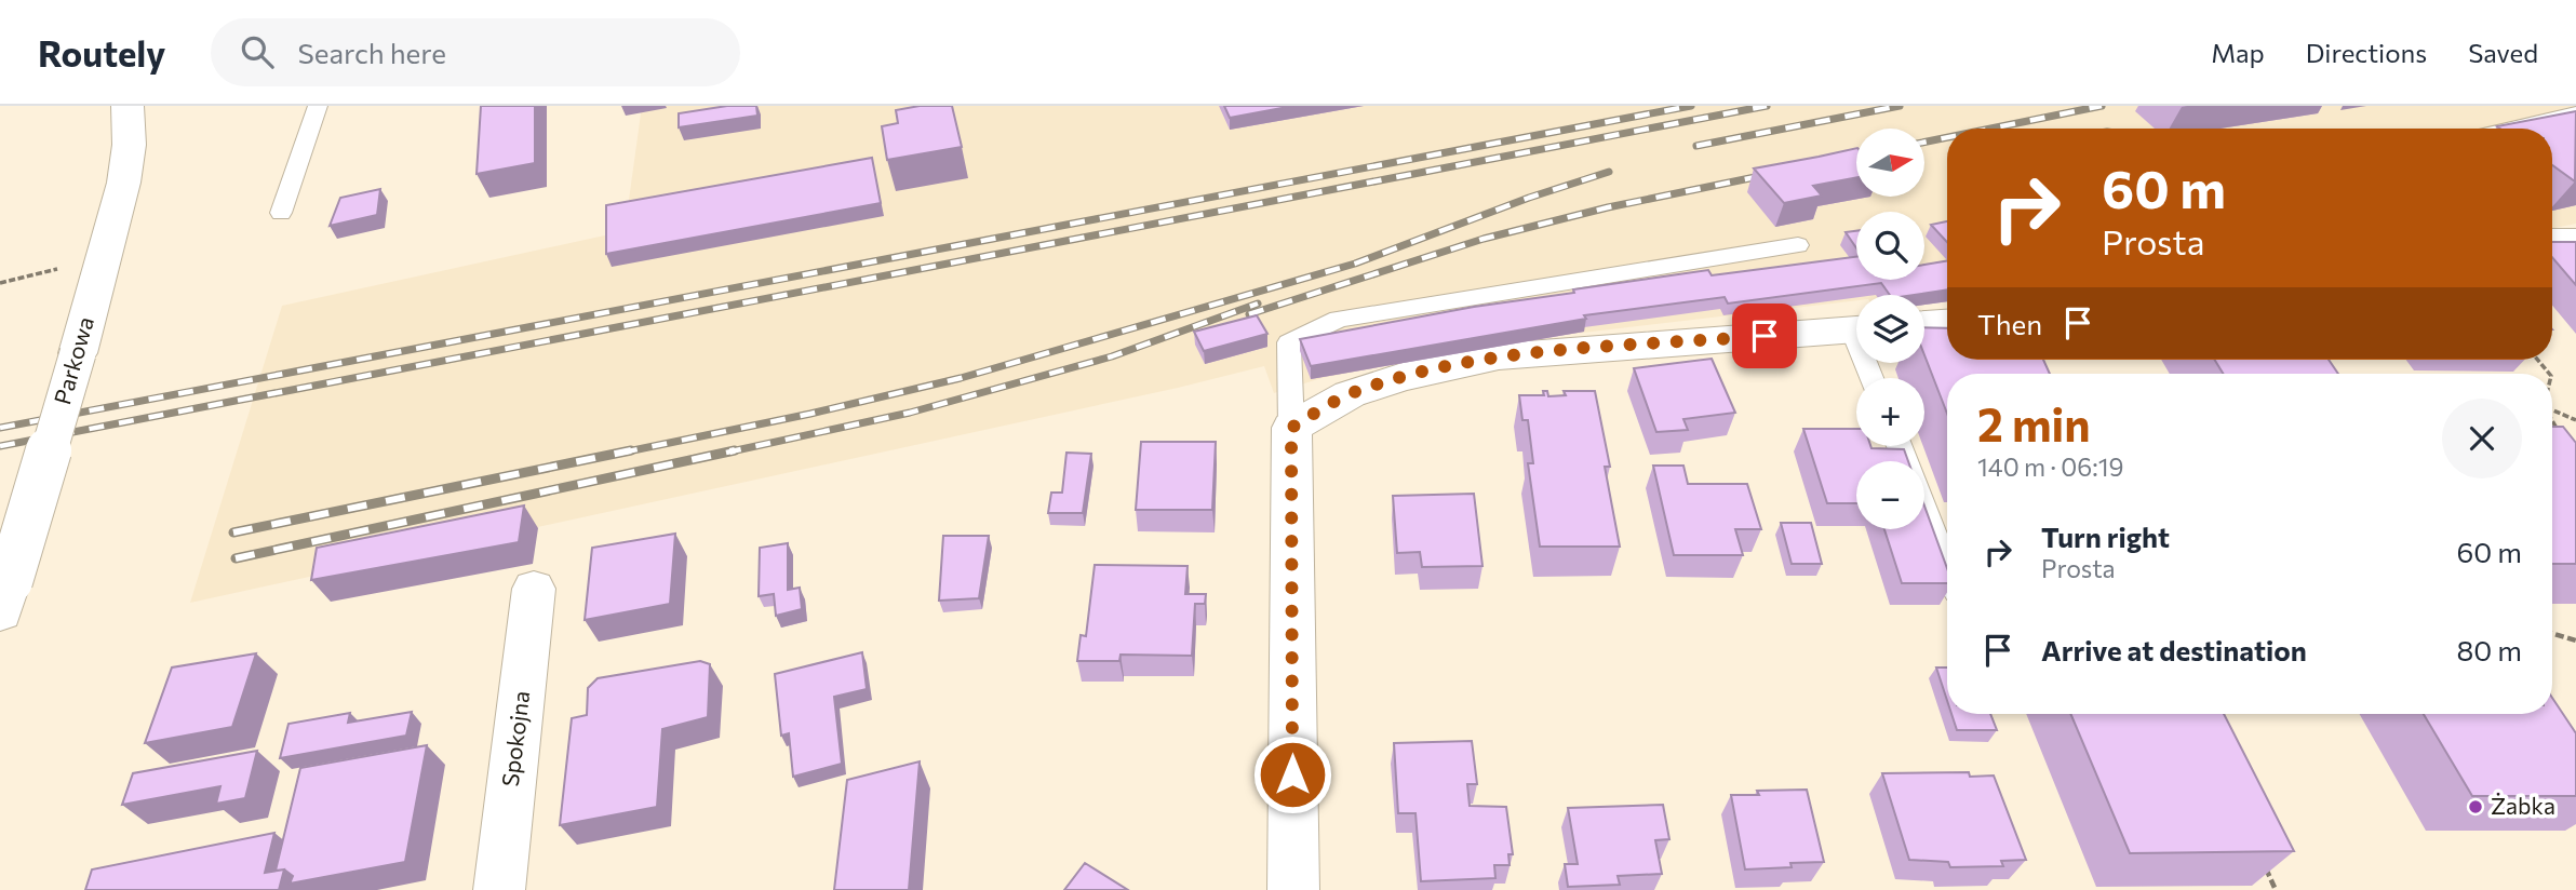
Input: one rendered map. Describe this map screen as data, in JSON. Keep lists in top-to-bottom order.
{
  "streets": {
    "street": ["Parkowa", "Spokojna"]
  },
  "places": ["Żabka"],
  "north": "right",
  "page": {
    "header": "Routely",
    "search": "Search here",
    "nav": ["Map", "Directions", "Saved"],
    "map_buttons": ["+", "−"],
    "turn": ["60 m", "Prosta"],
    "then": "Then",
    "heading": ["2 min", "140 m · 06:19"],
    "list": [
      {
        "name": "Turn right",
        "note": "Prosta",
        "value": "60 m"
      },
      {
        "name": "Arrive at destination",
        "value": "80 m"
      }
    ]
  }
}
